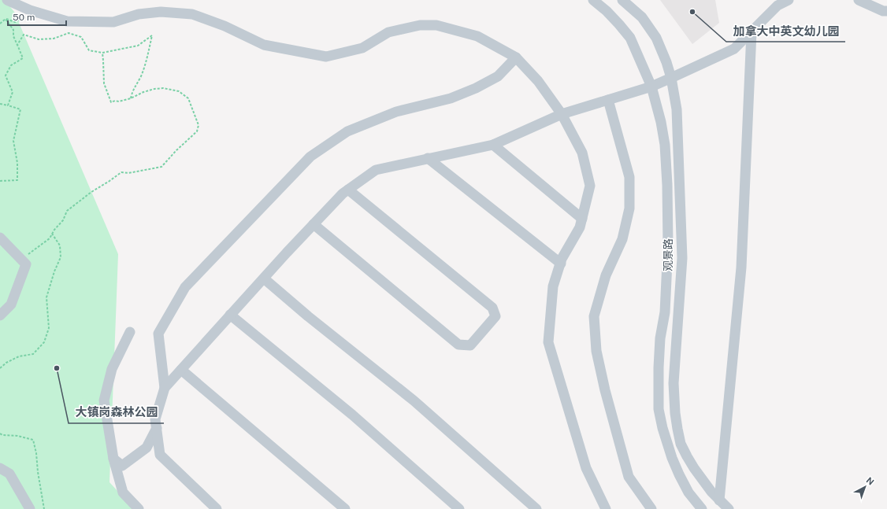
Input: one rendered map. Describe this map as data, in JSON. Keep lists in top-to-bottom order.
{
  "streets": {
    "street": ["观景路"]
  },
  "places": ["加拿大中英文幼儿园", "大镇岗森林公园"],
  "scale_bar": "50 m",
  "north": "top right"
}
